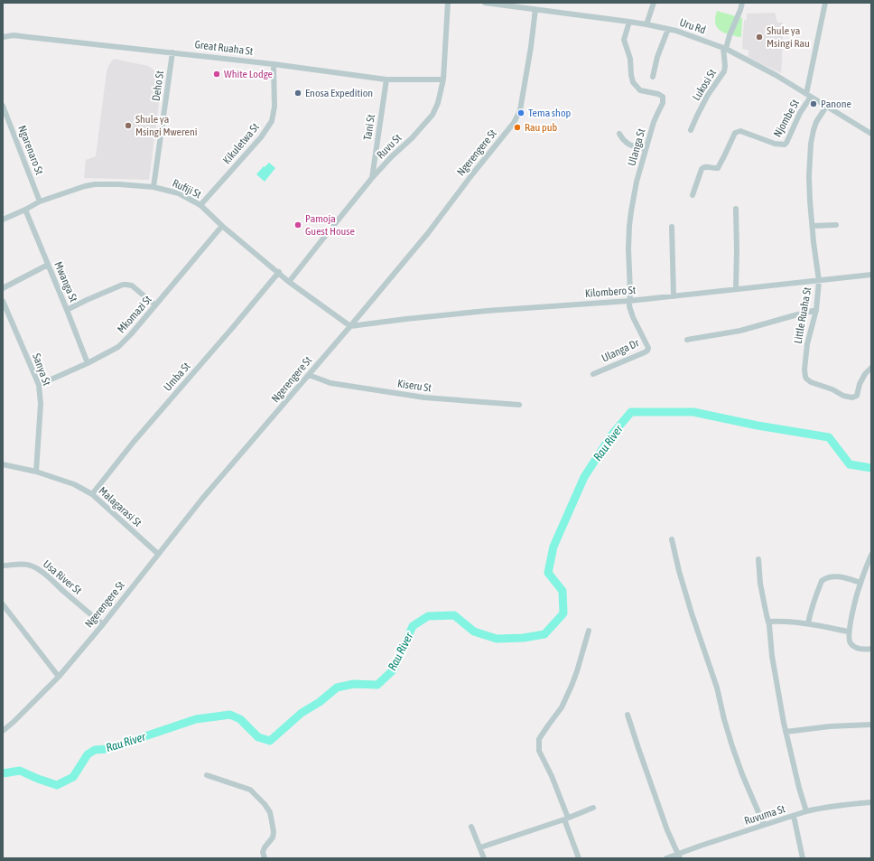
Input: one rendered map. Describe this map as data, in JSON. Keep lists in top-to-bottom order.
{
  "streets": {
    "street": [
      "Uru Rd",
      "Great Ruaha St",
      "Lukosi St",
      "Deho St",
      "Njombe St",
      "Tani St",
      "Kikuletwa St",
      "Ruvu St",
      "Ulanga St",
      "Ngarenaro St",
      "Ngerengere St",
      "Rufiji St",
      "Mwanga St",
      "Kilombero St",
      "Mkomazi St",
      "Little Ruaha St",
      "Ulanga Dr",
      "Sanya St",
      "Umba St",
      "Kiseru St",
      "Malagarasi St",
      "Usa River St",
      "Ruvuma St"
    ]
  },
  "crossings": [
    ["Uru Rd", "Lukosi St"],
    ["Uru Rd", "Njombe St"],
    ["Uru Rd", "Ulanga St"],
    ["Uru Rd", "Ngerengere St"],
    ["Uru Rd", "Little Ruaha St"],
    ["Great Ruaha St", "Deho St"],
    ["Great Ruaha St", "Tani St"],
    ["Great Ruaha St", "Kikuletwa St"],
    ["Great Ruaha St", "Ruvu St"],
    ["Deho St", "Rufiji St"],
    ["Tani St", "Ruvu St"],
    ["Kikuletwa St", "Rufiji St"],
    ["Ruvu St", "Rufiji St"],
    ["Ulanga St", "Kilombero St"],
    ["Ulanga St", "Ulanga Dr"],
    ["Ngarenaro St", "Rufiji St"],
    ["Ngerengere St", "Rufiji St"],
    ["Ngerengere St", "Kilombero St"],
    ["Ngerengere St", "Kiseru St"],
    ["Ngerengere St", "Malagarasi St"],
    ["Ngerengere St", "Usa River St"],
    ["Rufiji St", "Mwanga St"],
    ["Rufiji St", "Kilombero St"],
    ["Rufiji St", "Mkomazi St"],
    ["Rufiji St", "Umba St"],
    ["Mwanga St", "Mkomazi St"],
    ["Kilombero St", "Little Ruaha St"],
    ["Kilombero St", "Ulanga Dr"],
    ["Mkomazi St", "Sanya St"],
    ["Sanya St", "Malagarasi St"],
    ["Umba St", "Malagarasi St"]
  ],
  "water": ["Rau River"],
  "places": [
    "Shule ya Msingi Rau",
    "White Lodge",
    "Enosa Expedition",
    "Panone",
    "Tema shop",
    "Shule ya Msingi Mwereni",
    "Rau pub",
    "Pamoja Guest House"
  ]
}
